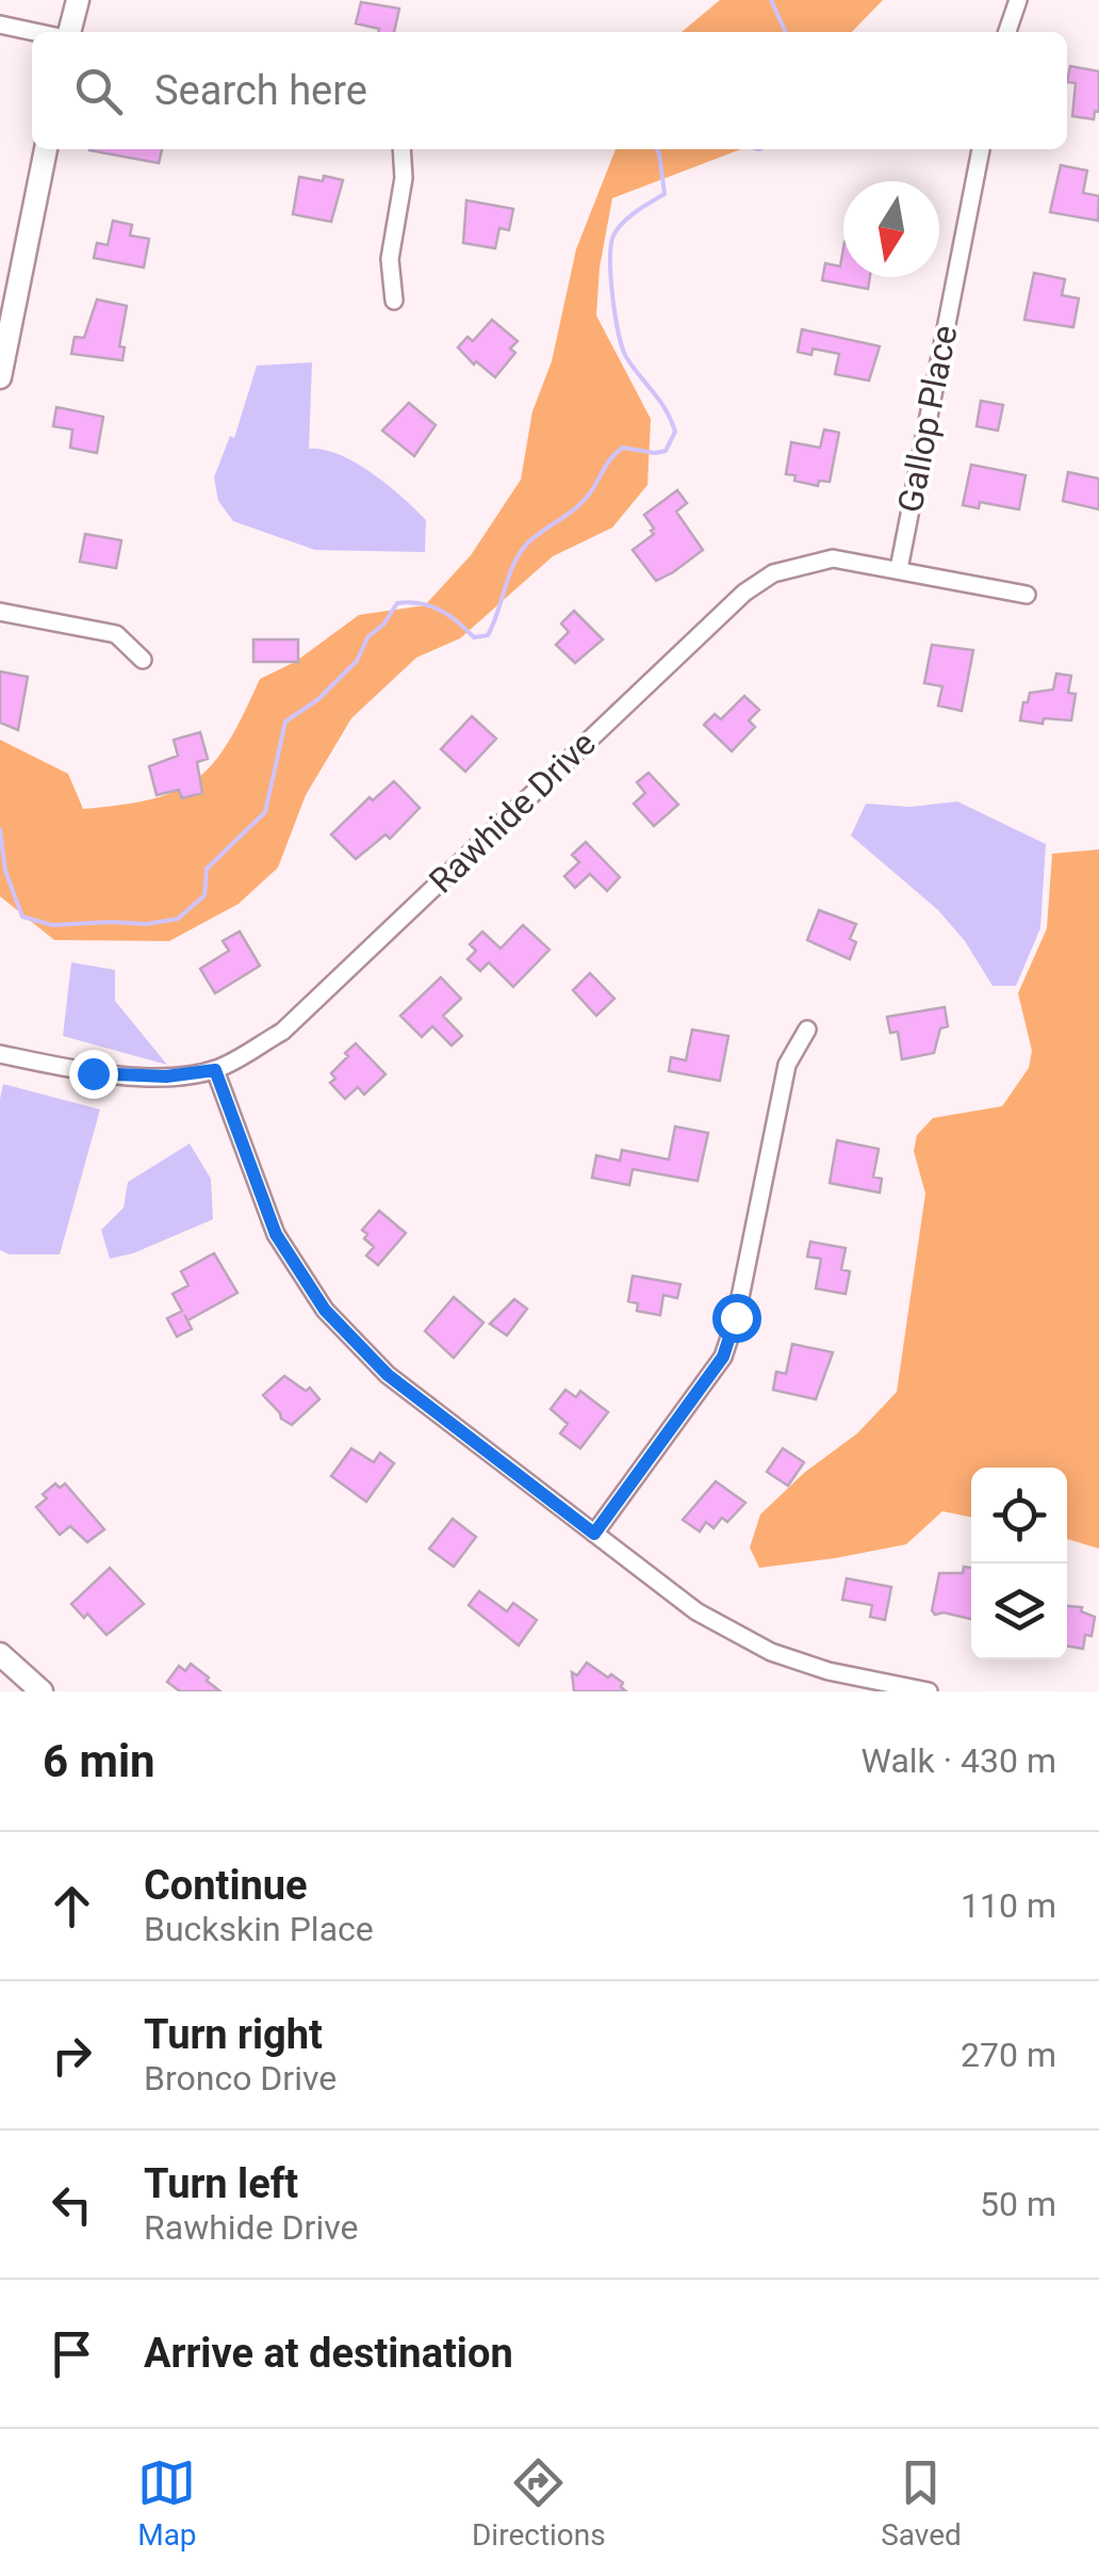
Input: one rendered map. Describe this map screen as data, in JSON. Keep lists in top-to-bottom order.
{
  "streets": {
    "street": ["Gallop Place", "Rawhide Drive"]
  },
  "crossings": [
    ["Gallop Place", "Rawhide Drive"]
  ],
  "north": "bottom",
  "page": {
    "search": "Search here",
    "heading": ["6 min", "Walk · 430 m"],
    "list": [
      ["Continue", "Buckskin Place", "110 m"],
      ["Turn right", "Bronco Drive", "270 m"],
      ["Turn left", "Rawhide Drive", "50 m"],
      "Arrive at destination"
    ],
    "nav": ["Map", "Directions", "Saved"]
  }
}
